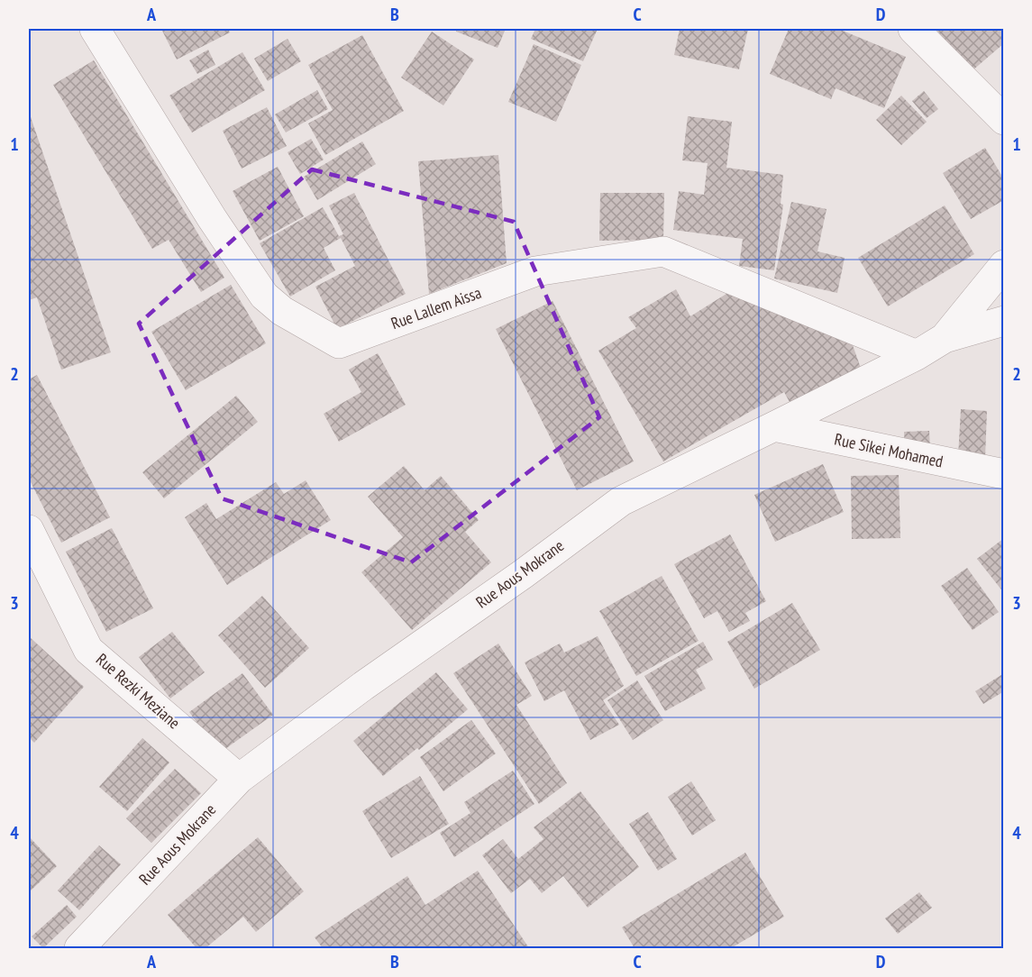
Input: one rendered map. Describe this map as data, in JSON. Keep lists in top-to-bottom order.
{
  "streets": {
    "street": [
      "Rue Lallem Aissa",
      "Rue Sikei Mohamed",
      "Rue Aous Mokrane",
      "Rue Rezki Meziane"
    ]
  },
  "crossings": [
    ["Rue Lallem Aissa", "Rue Aous Mokrane"],
    ["Rue Sikei Mohamed", "Rue Aous Mokrane"],
    ["Rue Aous Mokrane", "Rue Rezki Meziane"]
  ],
  "grid": {
    "columns": [
      "A",
      "B",
      "C",
      "D"
    ],
    "rows": [
      "1",
      "2",
      "3",
      "4"
    ]
  }
}
